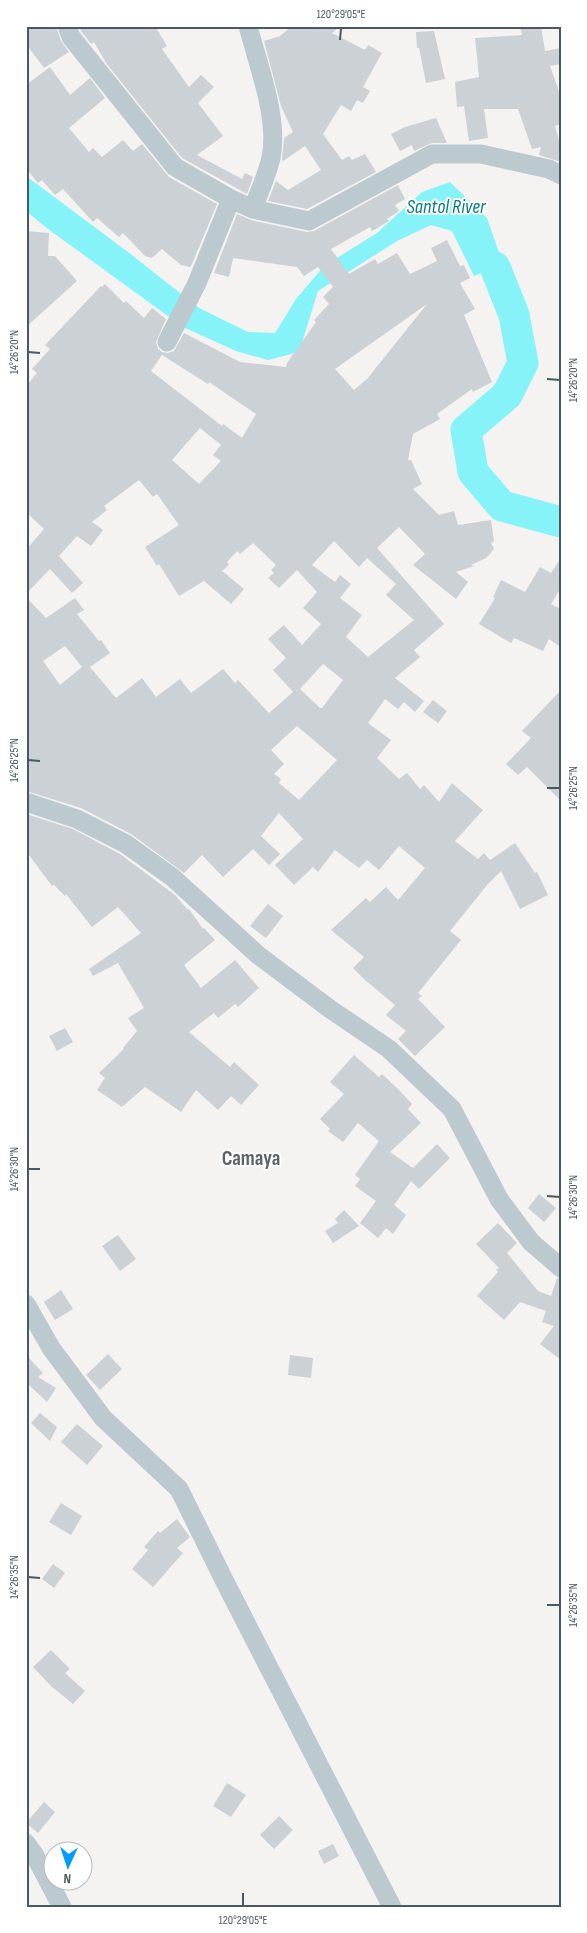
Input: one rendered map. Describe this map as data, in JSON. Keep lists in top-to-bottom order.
{
  "districts": ["Camaya"],
  "water": ["Santol River"],
  "north": "bottom",
  "coordinates": [
    "120°29'05\"E",
    "14°26'20\"N",
    "14°26'25\"N",
    "14°26'30\"N",
    "14°26'35\"N"
  ]
}
